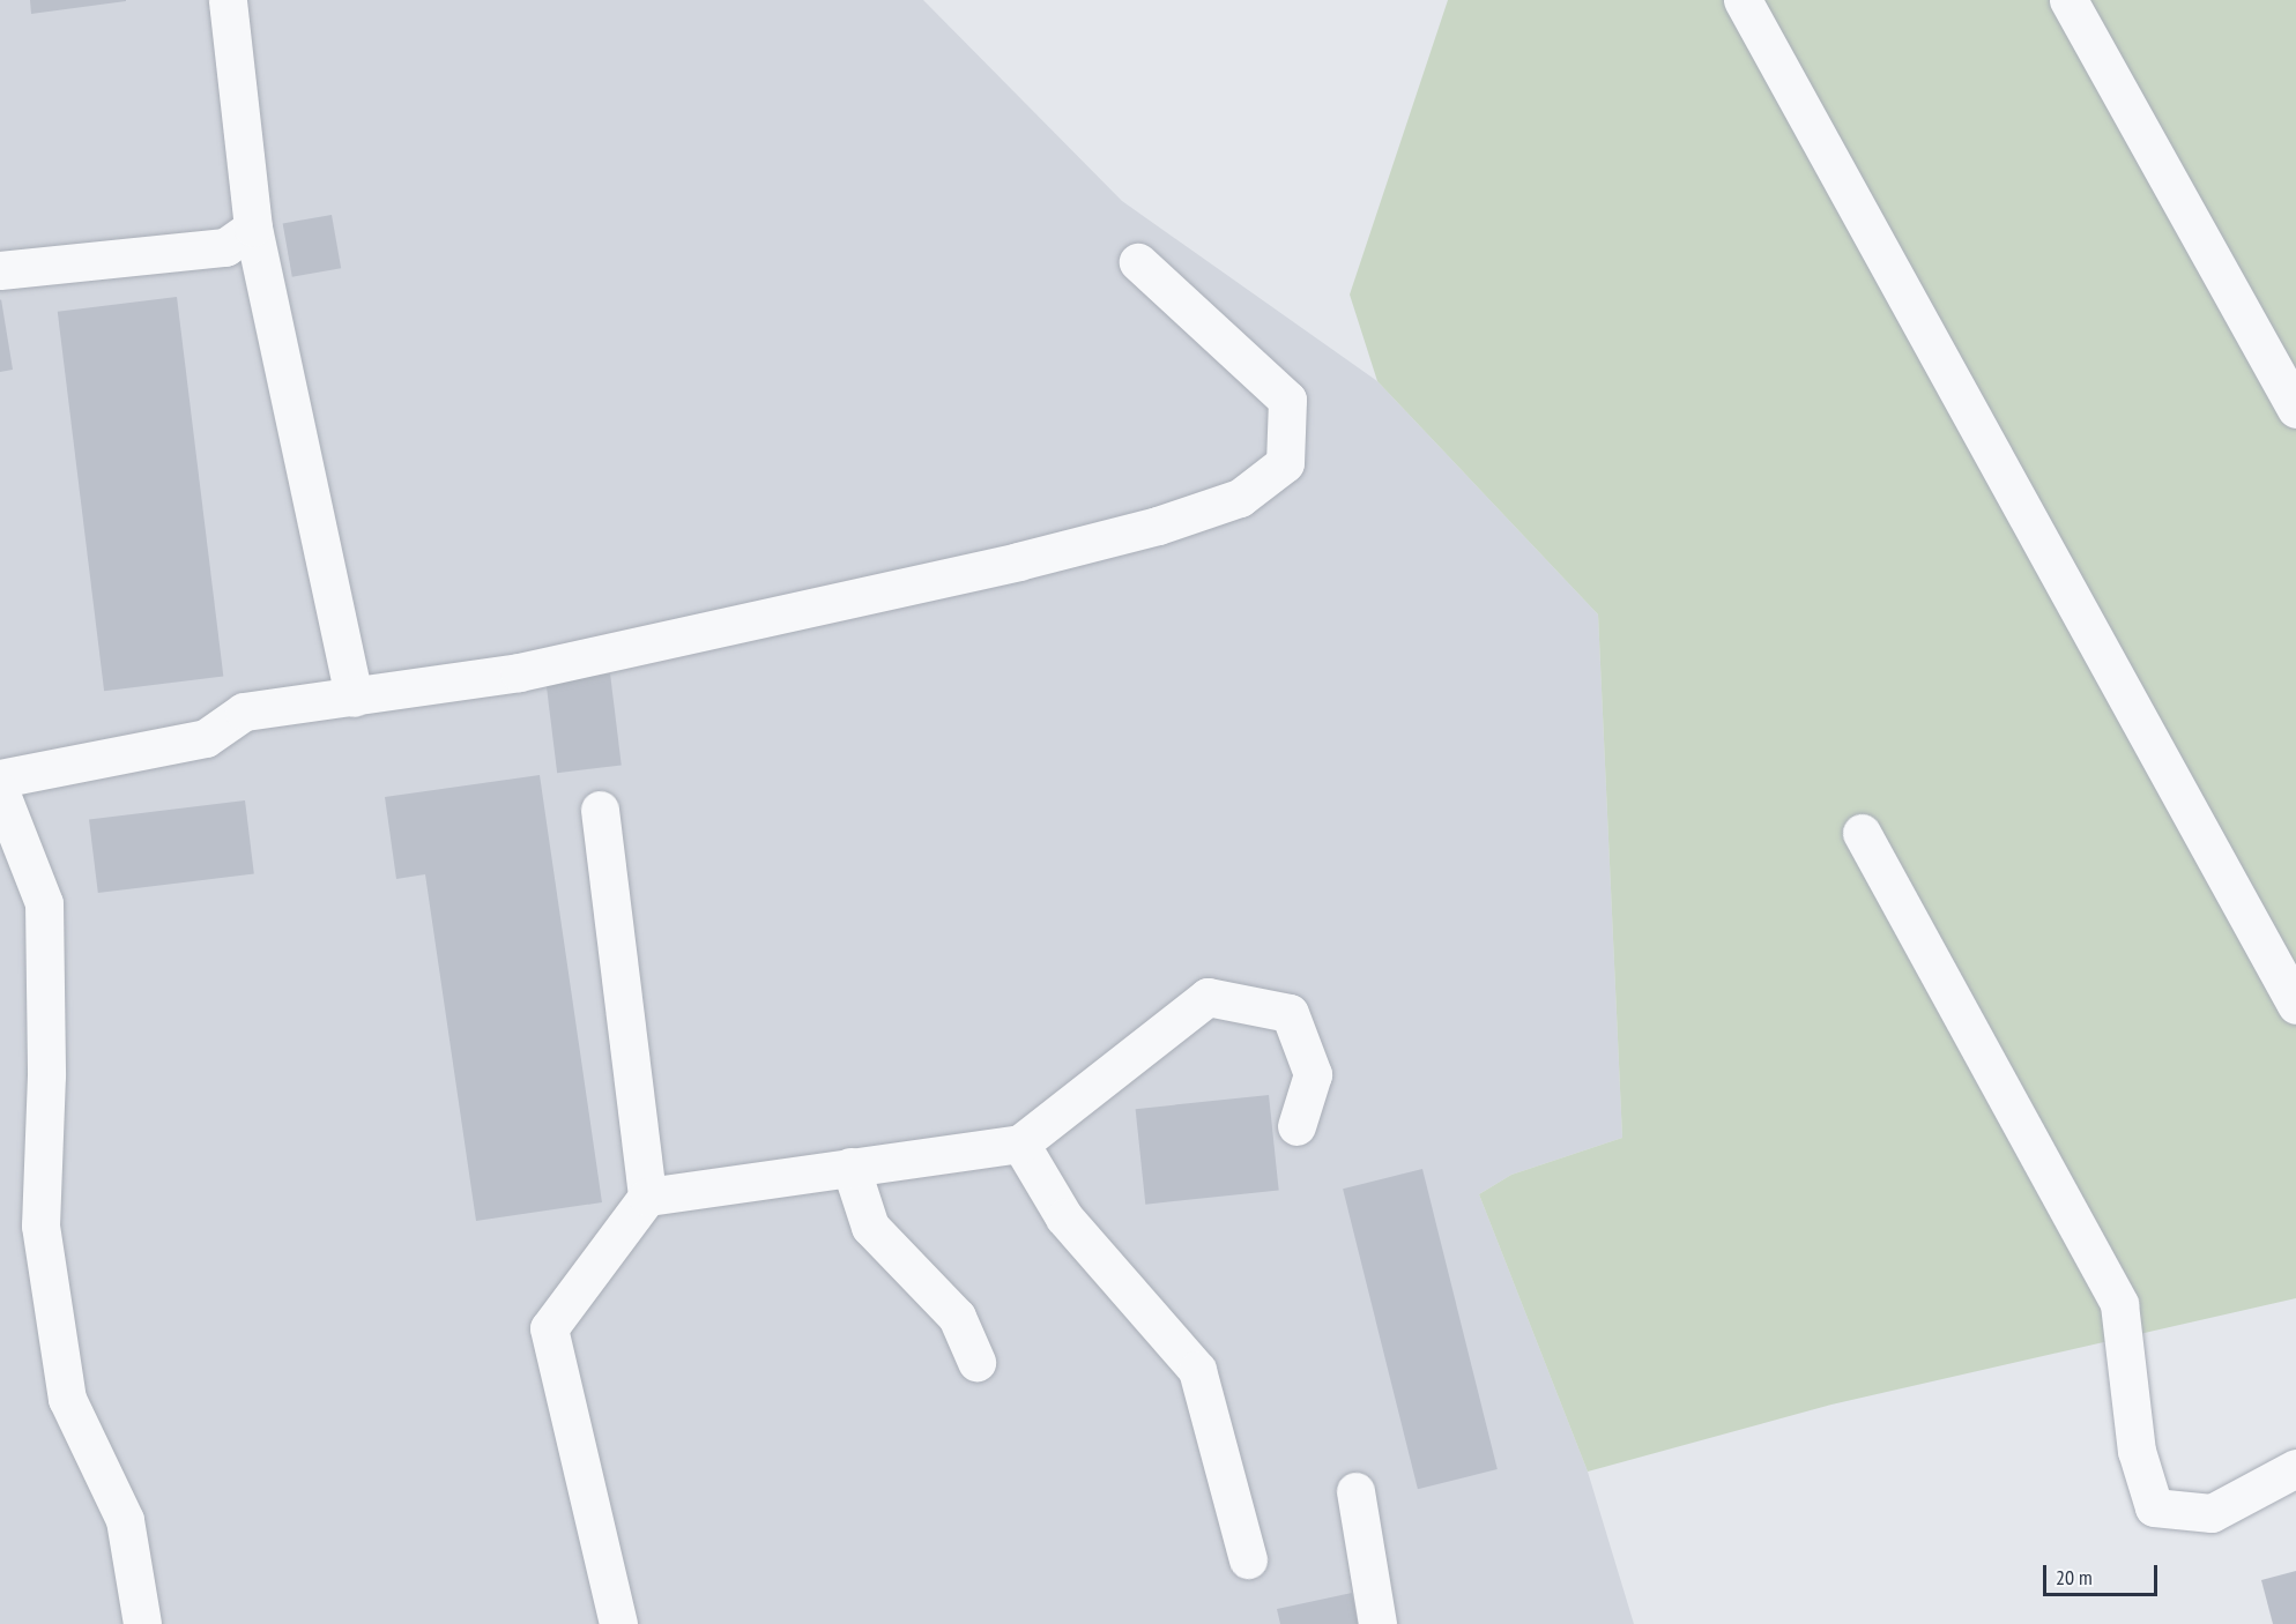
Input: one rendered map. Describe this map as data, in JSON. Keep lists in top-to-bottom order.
{
  "scale_bar": "20 m"
}
